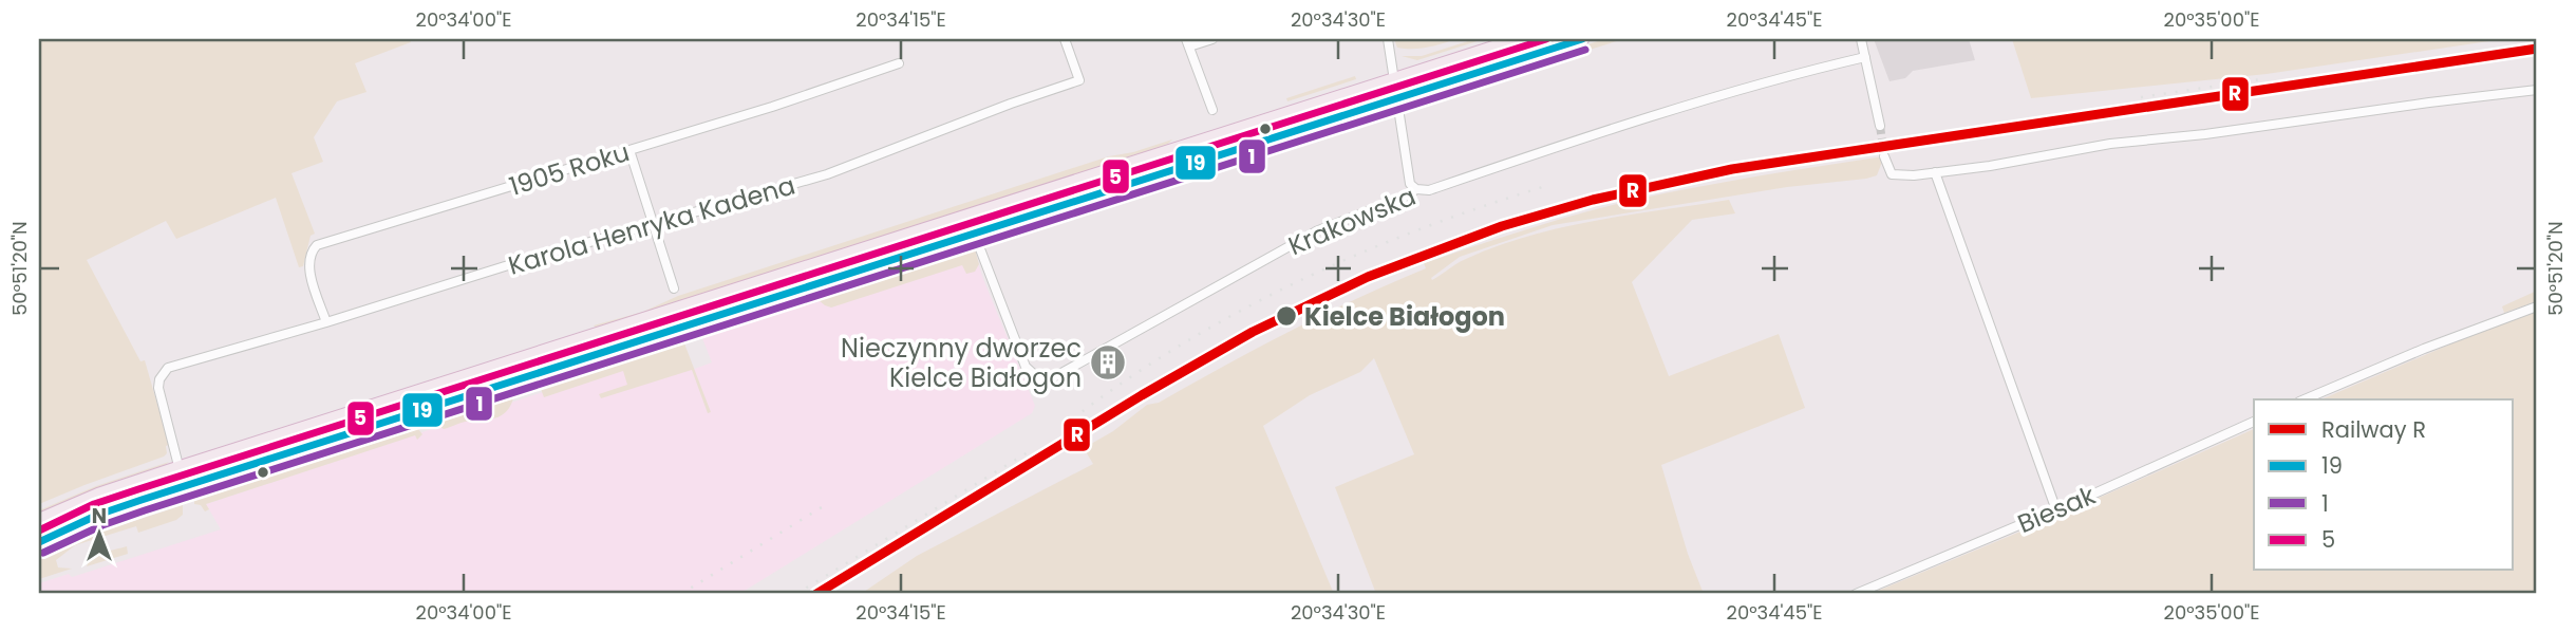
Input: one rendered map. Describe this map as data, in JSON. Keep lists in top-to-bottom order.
{
  "streets": {
    "street": [
      "1905 Roku",
      "Krakowska",
      "Karola Henryka Kadena",
      "Biesak"
    ]
  },
  "crossings": [
    ["1905 Roku", "Karola Henryka Kadena"]
  ],
  "places": {
    "other": ["Kielce Białogon"],
    "building": ["Nieczynny dworzec Kielce Białogon"]
  },
  "lines": [
    "transit line 19",
    "transit line 5",
    "rail line R",
    "transit line 1"
  ],
  "legend": [
    "Railway R",
    "19",
    "1",
    "5"
  ],
  "north": "top",
  "coordinates": [
    "20°34'00\"E",
    "20°34'15\"E",
    "20°34'30\"E",
    "20°34'45\"E",
    "20°35'00\"E",
    "50°51'20\"N"
  ]
}
